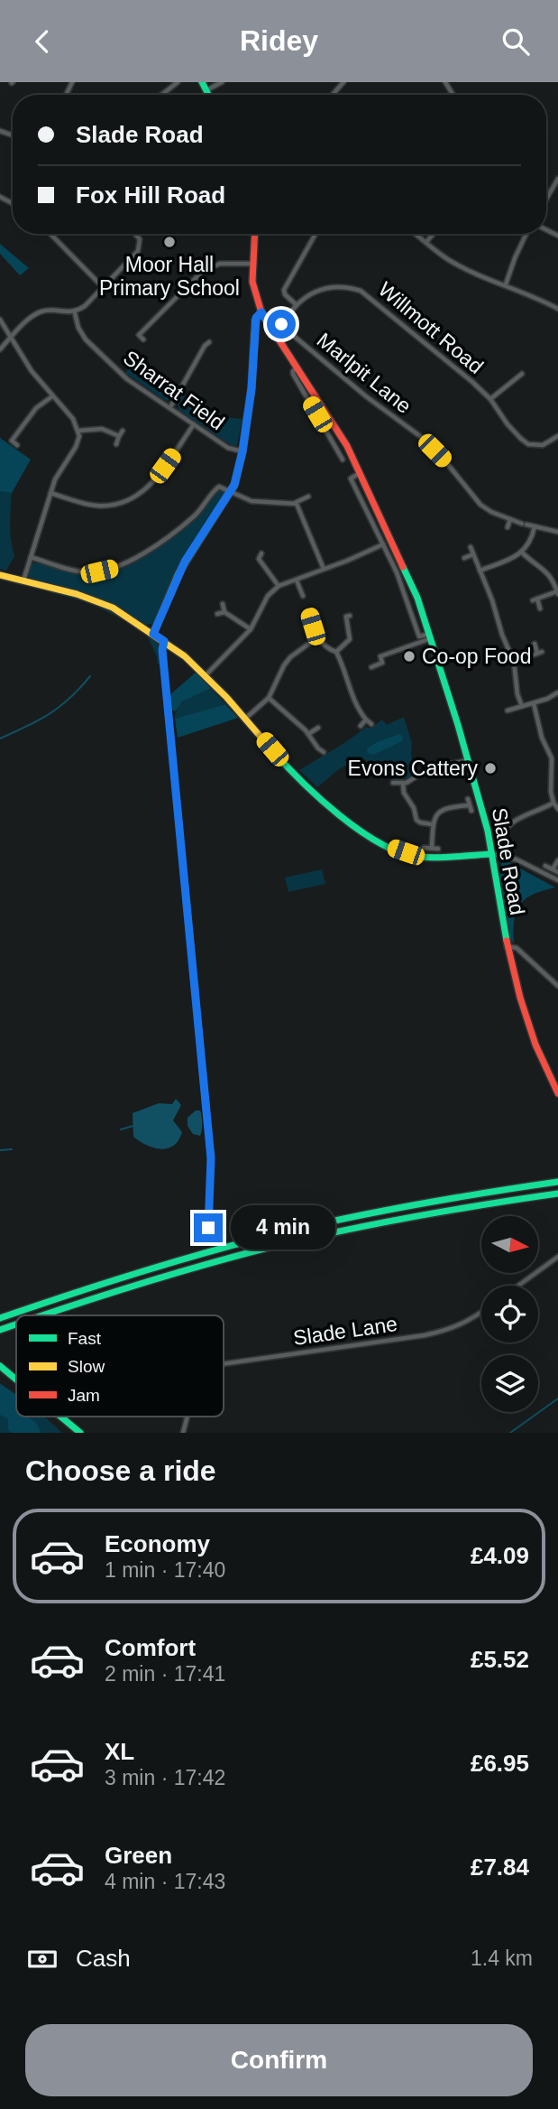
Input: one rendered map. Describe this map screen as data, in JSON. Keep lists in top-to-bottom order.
{
  "streets": {
    "main road": ["Slade Road"],
    "street": [
      "Willmott Road",
      "Marlpit Lane",
      "Sharrat Field",
      "Slade Lane"
    ]
  },
  "crossings": [
    ["Willmott Road", "Marlpit Lane"],
    ["Willmott Road", "Slade Road"]
  ],
  "places": ["Moor Hall Primary School", "Co-op Food", "Evons Cattery"],
  "legend": ["Fast", "Slow", "Jam"],
  "north": "right",
  "page": {
    "header": "Ridey",
    "banner": ["Slade Road", "Fox Hill Road"],
    "bubble": "4 min",
    "heading": "Choose a ride",
    "list": [
      {
        "name": "Economy",
        "note": "1 min · 17:40",
        "value": "£4.09"
      },
      {
        "name": "Comfort",
        "note": "2 min · 17:41",
        "value": "£5.52"
      },
      {
        "name": "XL",
        "note": "3 min · 17:42",
        "value": "£6.95"
      },
      {
        "name": "Green",
        "note": "4 min · 17:43",
        "value": "£7.84"
      }
    ],
    "pay": ["Cash", "1.4 km"],
    "buttons": "Confirm"
  }
}
